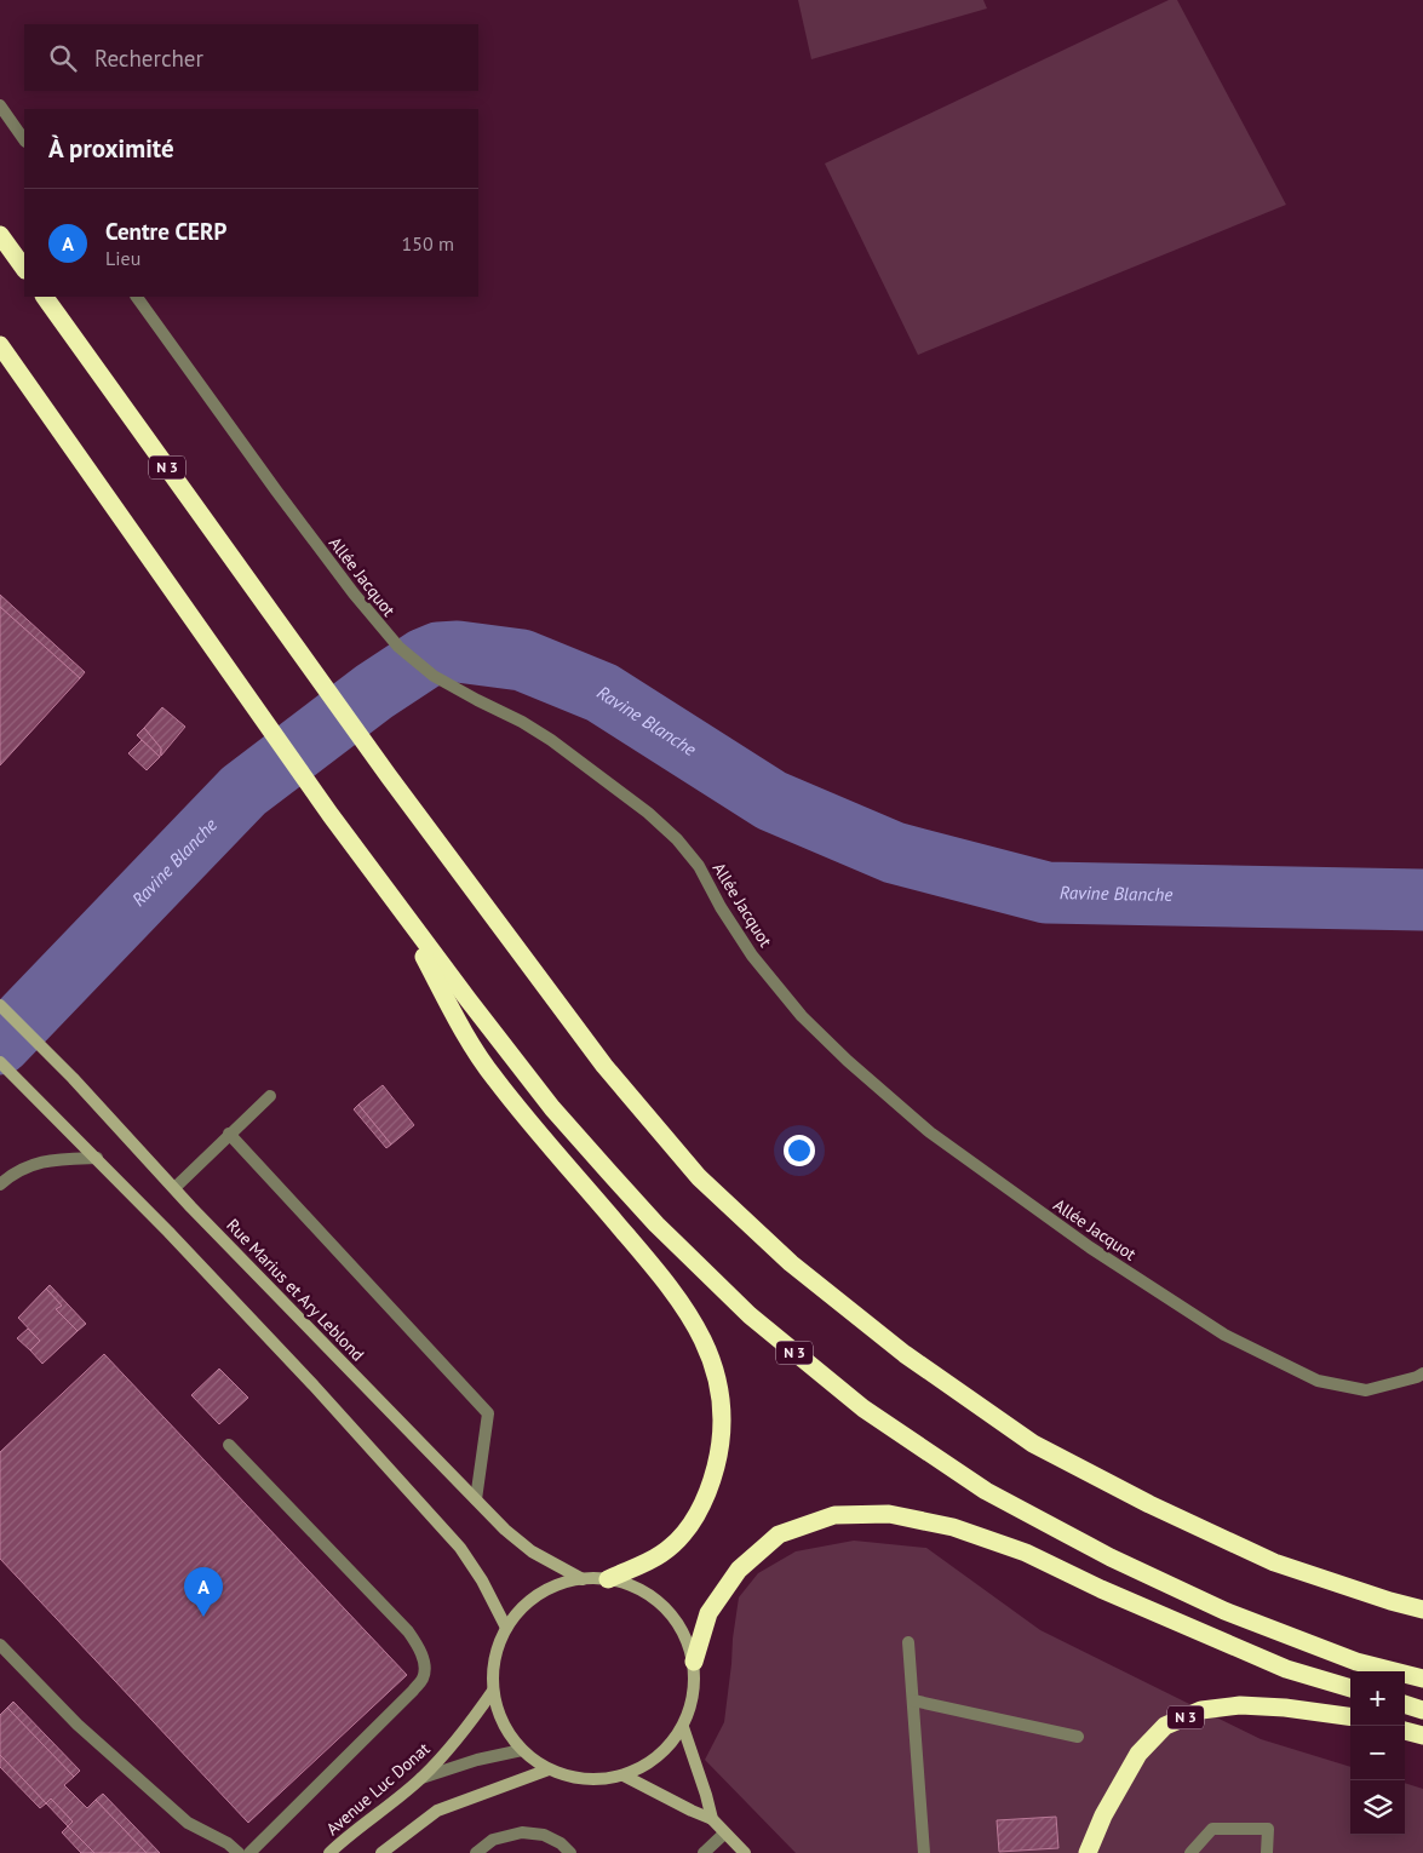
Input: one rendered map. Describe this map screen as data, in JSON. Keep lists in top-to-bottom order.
{
  "streets": {
    "highway": ["N 3"],
    "main road": ["Rue Marius et Ary Leblond", "Avenue Luc Donat"],
    "street": ["Allée Jacquot"]
  },
  "crossings": [
    ["N 3", "Rue Marius et Ary Leblond"],
    ["N 3", "Avenue Luc Donat"],
    ["Rue Marius et Ary Leblond", "Avenue Luc Donat"]
  ],
  "water": ["Ravine Blanche"],
  "page": {
    "search": "Rechercher",
    "heading": "À proximité",
    "list": [
      {
        "mark": "A",
        "name": "Centre CERP",
        "note": "Lieu",
        "value": "150 m"
      }
    ],
    "pins": "A",
    "map_buttons": ["+", "−"]
  }
}
